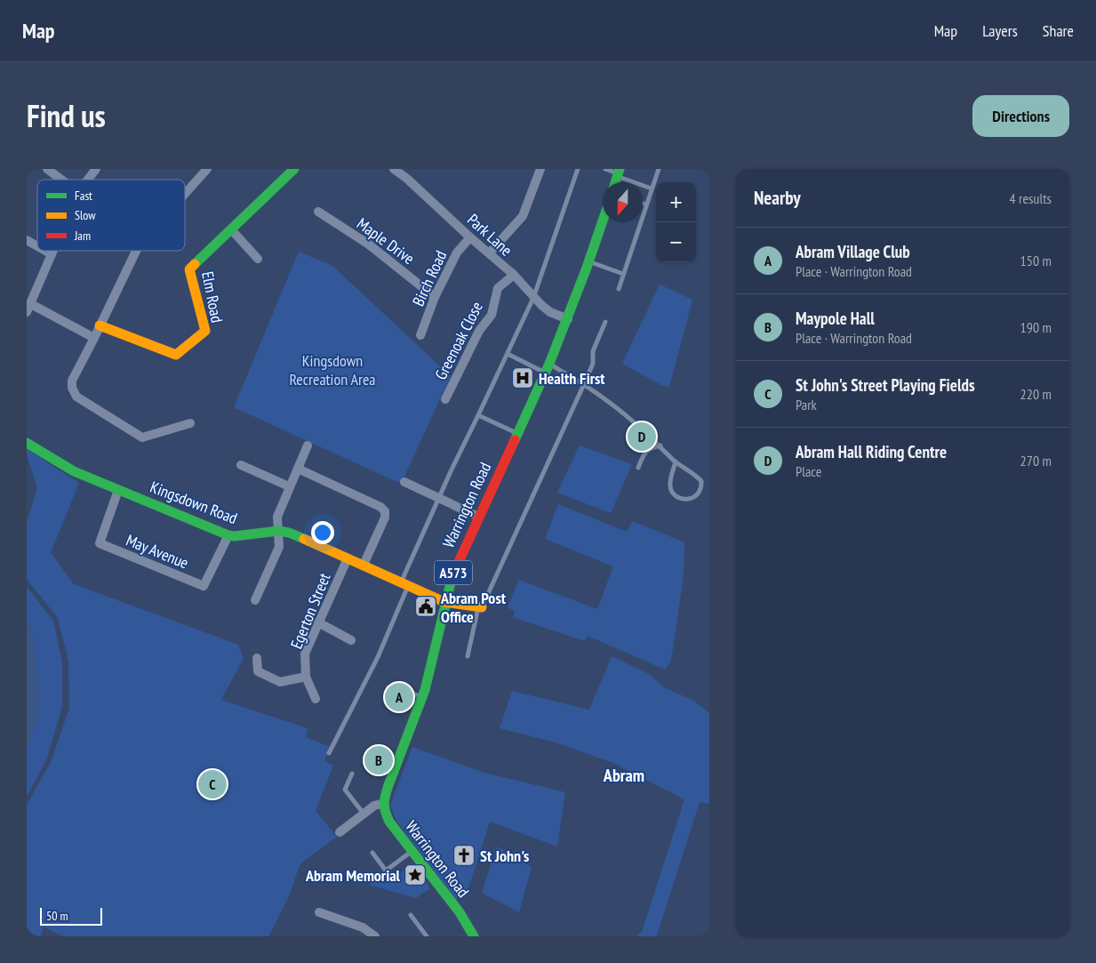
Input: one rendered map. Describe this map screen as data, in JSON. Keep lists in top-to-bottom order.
{
  "streets": {
    "street": [
      "Park Lane",
      "Maple Drive",
      "Birch Road",
      "Elm Road",
      "Greenoak Close",
      "Kingsdown Road",
      "Warrington Road",
      "May Avenue",
      "A573",
      "Egerton Street"
    ]
  },
  "crossings": [
    ["Park Lane", "Birch Road"],
    ["Park Lane", "Greenoak Close"],
    ["Park Lane", "Warrington Road"],
    ["Maple Drive", "Birch Road"],
    ["Kingsdown Road", "Warrington Road"],
    ["Kingsdown Road", "May Avenue"],
    ["Kingsdown Road", "Egerton Street"]
  ],
  "districts": ["Abram"],
  "parks": ["Kingsdown Recreation Area"],
  "places": {
    "hospital": ["Health First"],
    "public building": ["Abram Post Office"],
    "church": ["St John's"],
    "place": ["Abram Memorial"]
  },
  "legend": ["Fast", "Slow", "Jam"],
  "scale_bar": "50 m",
  "north": "bottom",
  "page": {
    "header": "Map",
    "nav": ["Map", "Layers", "Share"],
    "title": "Find us",
    "buttons": "Directions",
    "heading": ["Nearby", "4 results"],
    "map_buttons": ["+", "−"],
    "list": [
      {
        "mark": "A",
        "name": "Abram Village Club",
        "note": "Place · Warrington Road",
        "value": "150 m"
      },
      {
        "mark": "B",
        "name": "Maypole Hall",
        "note": "Place · Warrington Road",
        "value": "190 m"
      },
      {
        "mark": "C",
        "name": "St John's Street Playing Fields",
        "note": "Park",
        "value": "220 m"
      },
      {
        "mark": "D",
        "name": "Abram Hall Riding Centre",
        "note": "Place",
        "value": "270 m"
      }
    ],
    "pins": [
      "D",
      "A",
      "B",
      "C"
    ],
    "scale": "50 m"
  }
}
